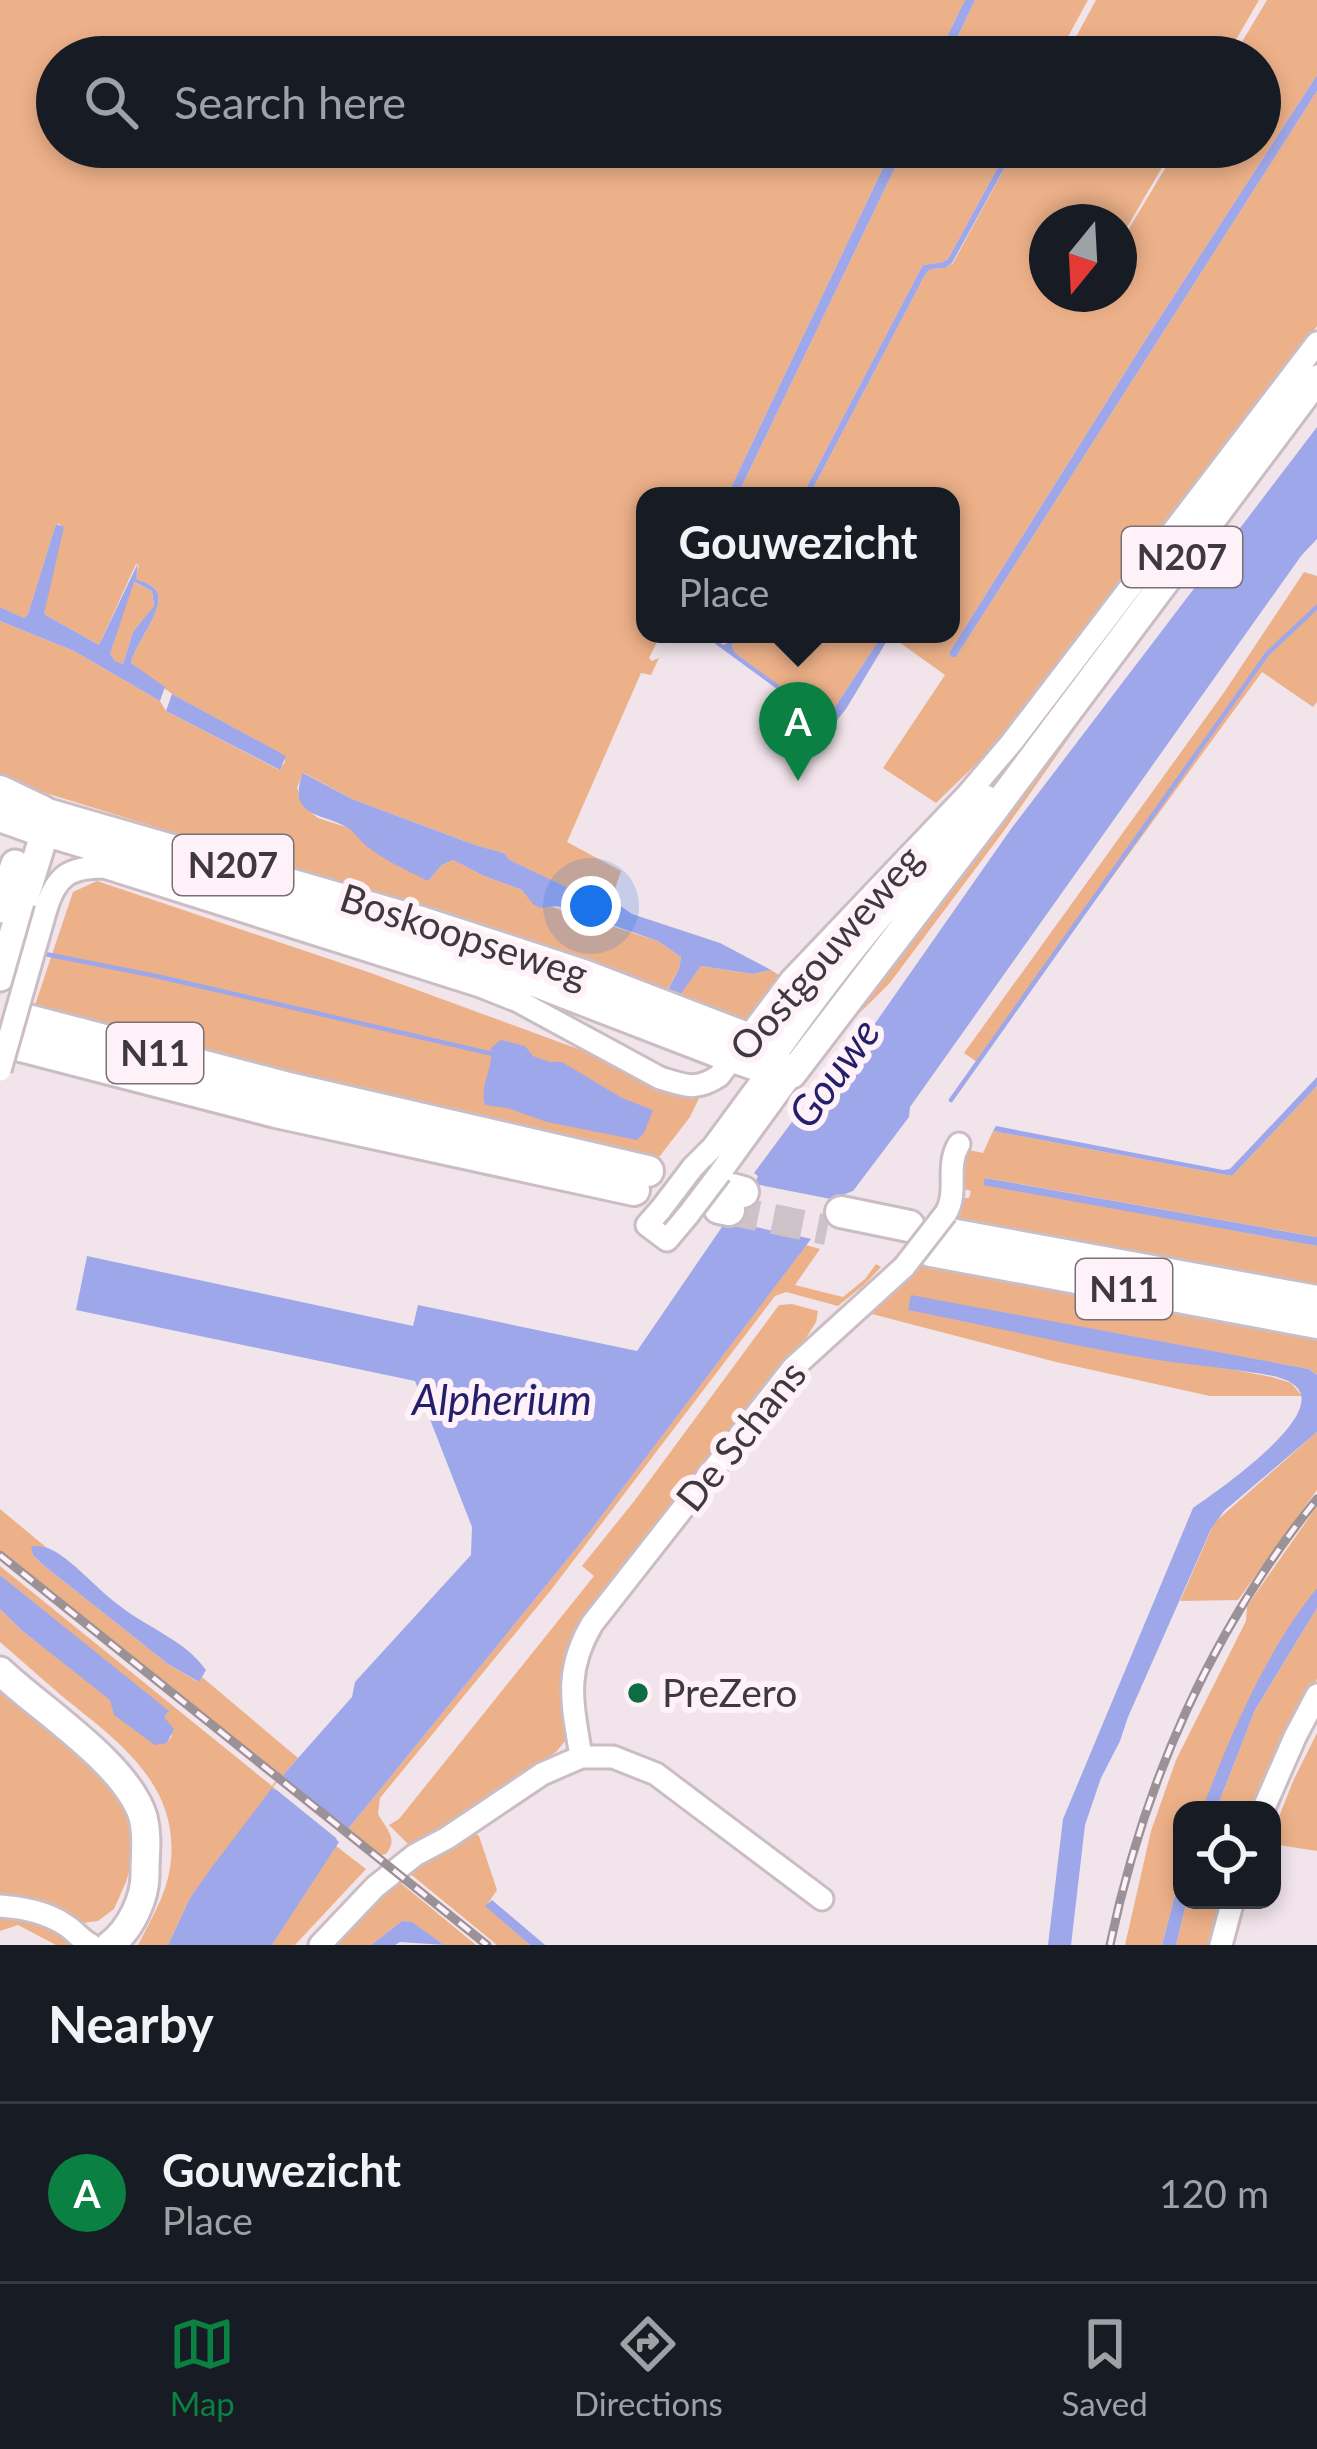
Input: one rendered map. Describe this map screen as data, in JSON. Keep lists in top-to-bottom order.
{
  "streets": {
    "highway": ["N11"],
    "main road": ["N207", "Boskoopseweg"],
    "street": ["Oostgouweweg", "De Schans"]
  },
  "crossings": [
    ["N207", "Boskoopseweg"],
    ["Boskoopseweg", "Oostgouweweg"],
    ["Oostgouweweg", "N11"],
    ["N11", "De Schans"]
  ],
  "water": ["Gouwe", "Alpherium"],
  "places": ["PreZero"],
  "north": "bottom",
  "page": {
    "search": "Search here",
    "popup": ["Gouwezicht", "Place"],
    "pins": "A",
    "heading": "Nearby",
    "list": [
      {
        "mark": "A",
        "name": "Gouwezicht",
        "note": "Place",
        "value": "120 m"
      }
    ],
    "nav": ["Map", "Directions", "Saved"]
  }
}
